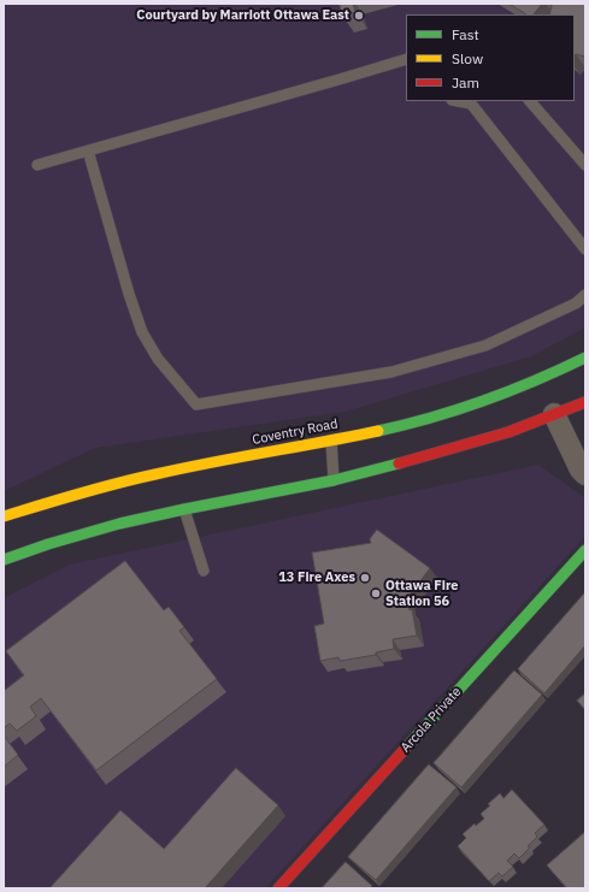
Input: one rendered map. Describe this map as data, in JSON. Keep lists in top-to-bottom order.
{
  "streets": {
    "main road": ["Coventry Road", "Arcola Private"]
  },
  "places": ["Courtyard by Marriott Ottawa East", "13 Fire Axes", "Ottawa Fire Station 56"],
  "legend": ["Fast", "Slow", "Jam"]
}
